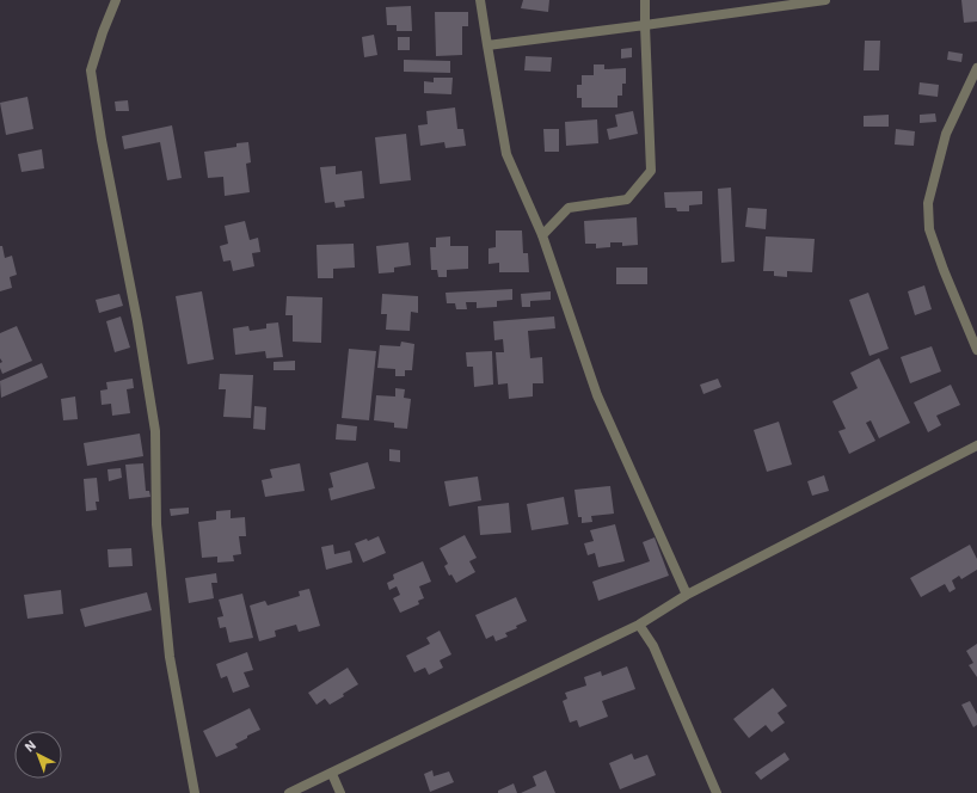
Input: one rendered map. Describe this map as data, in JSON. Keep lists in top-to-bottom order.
{
  "north": "top left"
}
